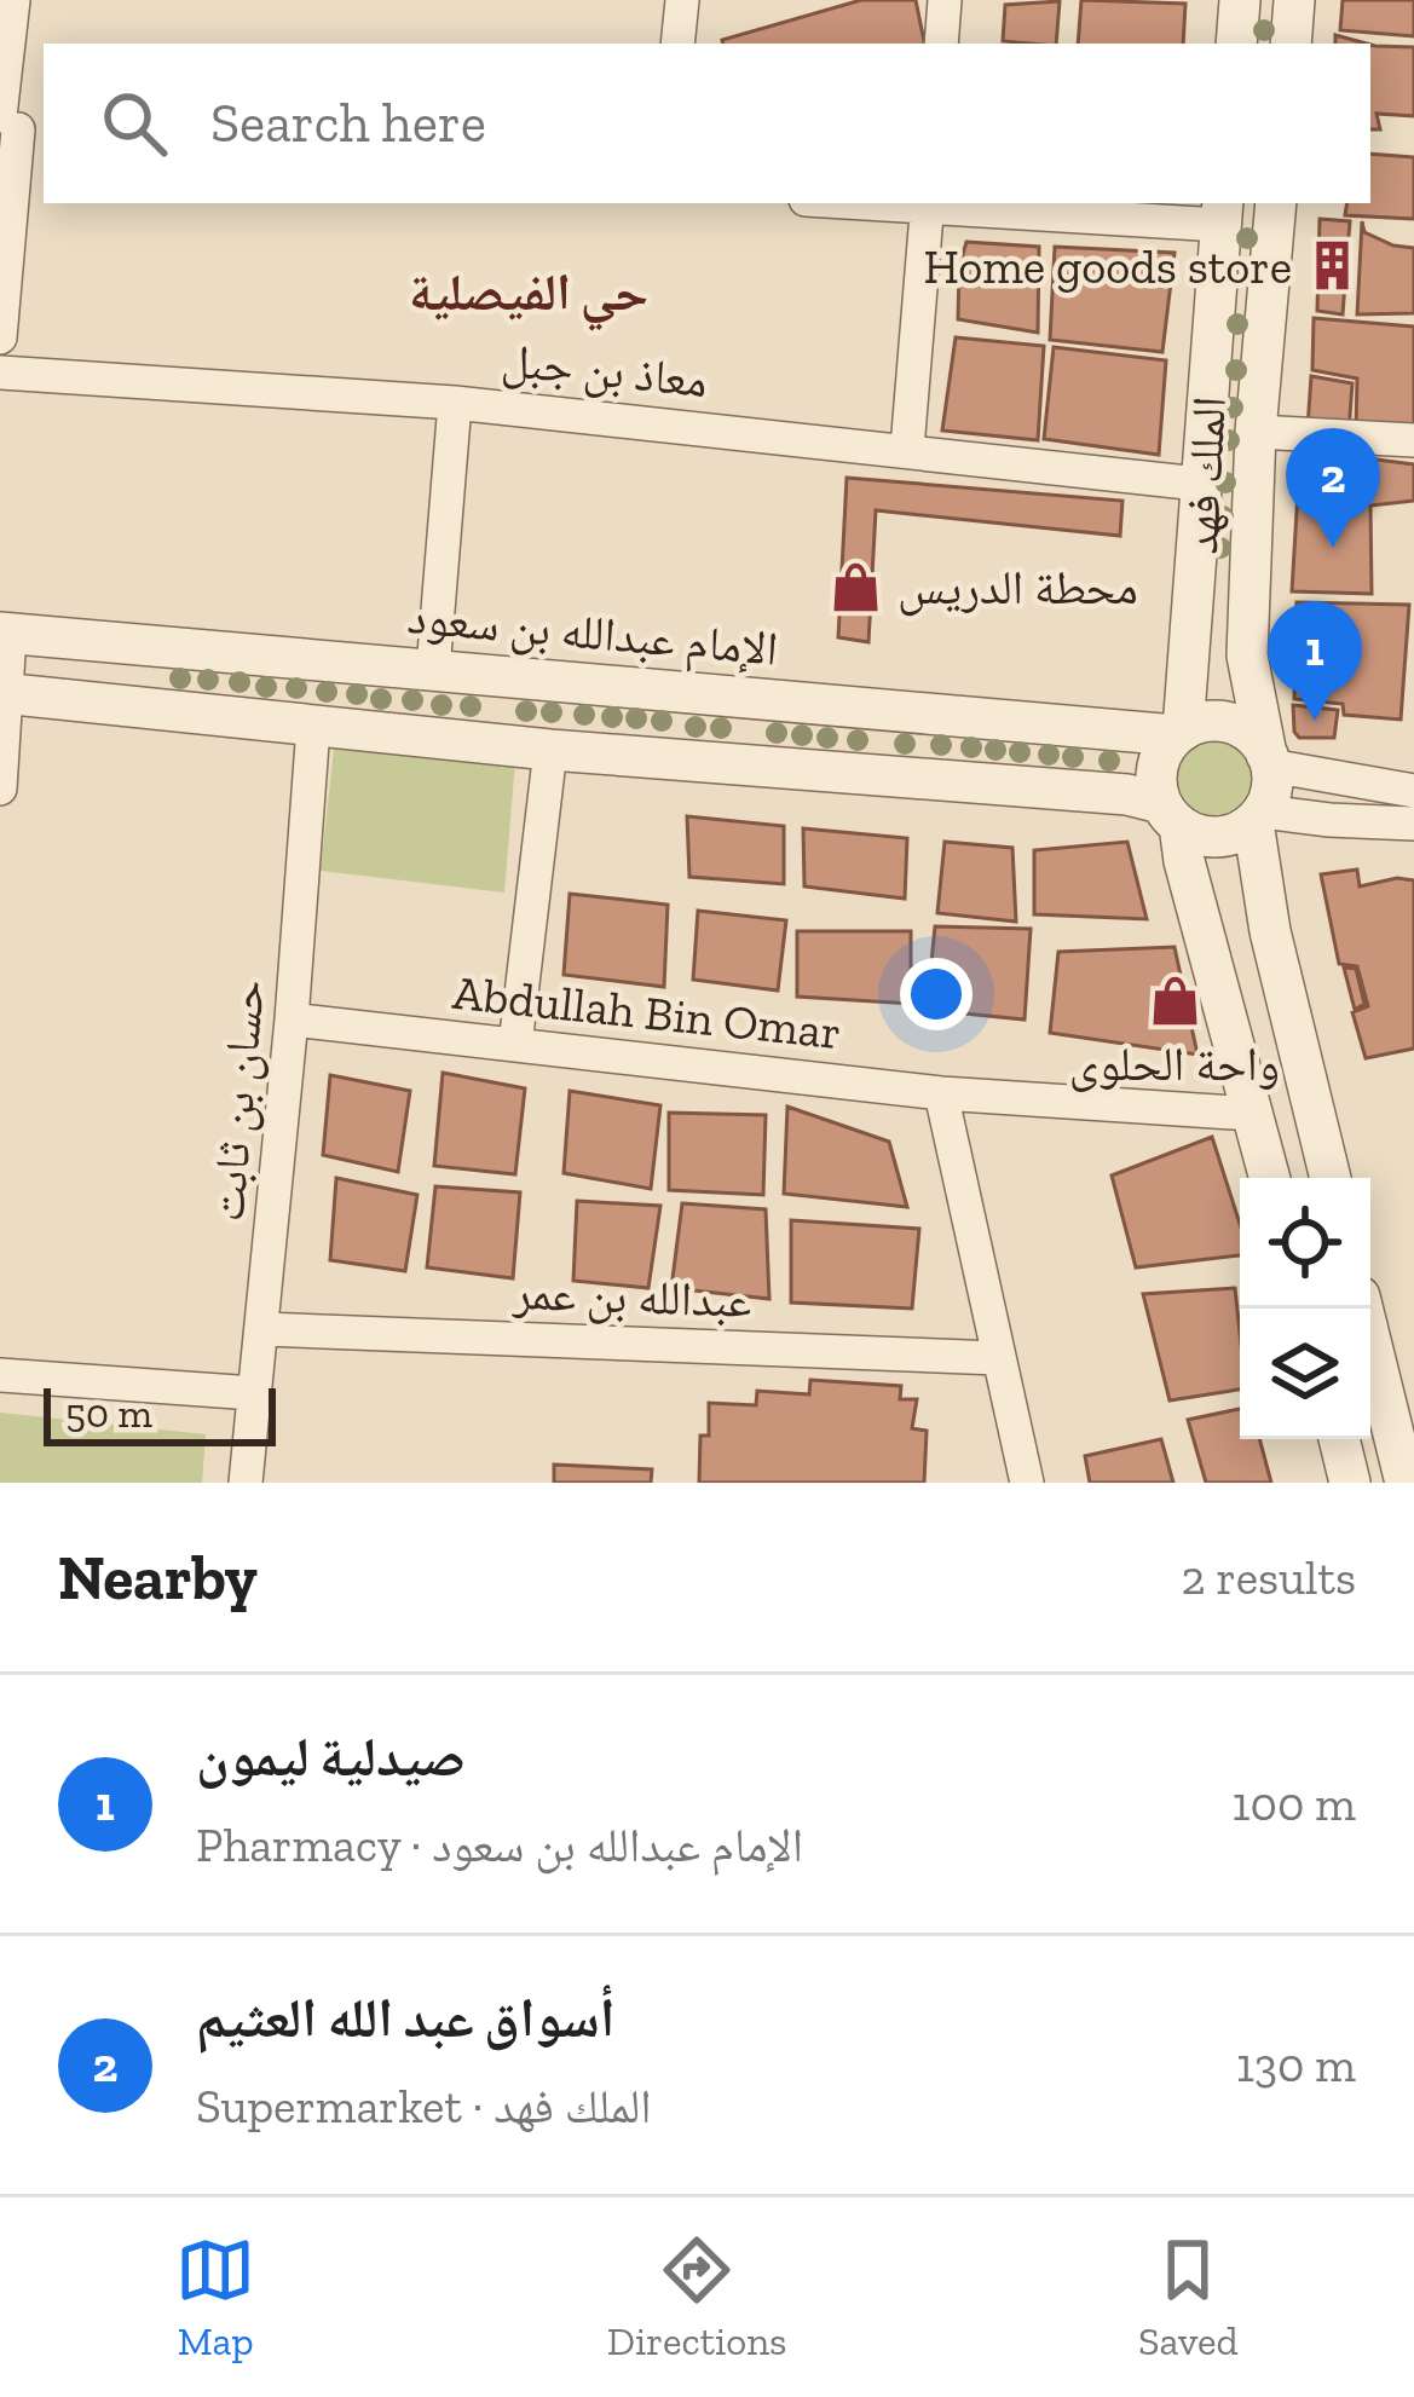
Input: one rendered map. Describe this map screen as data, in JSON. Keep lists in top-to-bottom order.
{
  "streets": {
    "street": [
      "معاذ بن جبل",
      "الملك فهد",
      "الإمام عبدالله بن سعود",
      "Abdullah Bin Omar",
      "حسان بن ثابت",
      "عبدالله بن عمر"
    ]
  },
  "crossings": [
    ["معاذ بن جبل", "الملك فهد"],
    ["الملك فهد", "الإمام عبدالله بن سعود"],
    ["Abdullah Bin Omar", "حسان بن ثابت"],
    ["حسان بن ثابت", "عبدالله بن عمر"]
  ],
  "districts": ["حي الفيصلية"],
  "places": {
    "building": ["Home goods store"],
    "shop": ["محطة الدريس", "واحة الحلوى"]
  },
  "scale_bar": "50 m",
  "page": {
    "search": "Search here",
    "pins": ["2", "1"],
    "scale": "50 m",
    "heading": ["Nearby", "2 results"],
    "list": [
      {
        "mark": "1",
        "name": "صيدلية ليمون",
        "note": "Pharmacy · الإمام عبدالله بن سعود",
        "value": "100 m"
      },
      {
        "mark": "2",
        "name": "أسواق عبد الله العثيم",
        "note": "Supermarket · الملك فهد",
        "value": "130 m"
      }
    ],
    "nav": ["Map", "Directions", "Saved"]
  }
}
